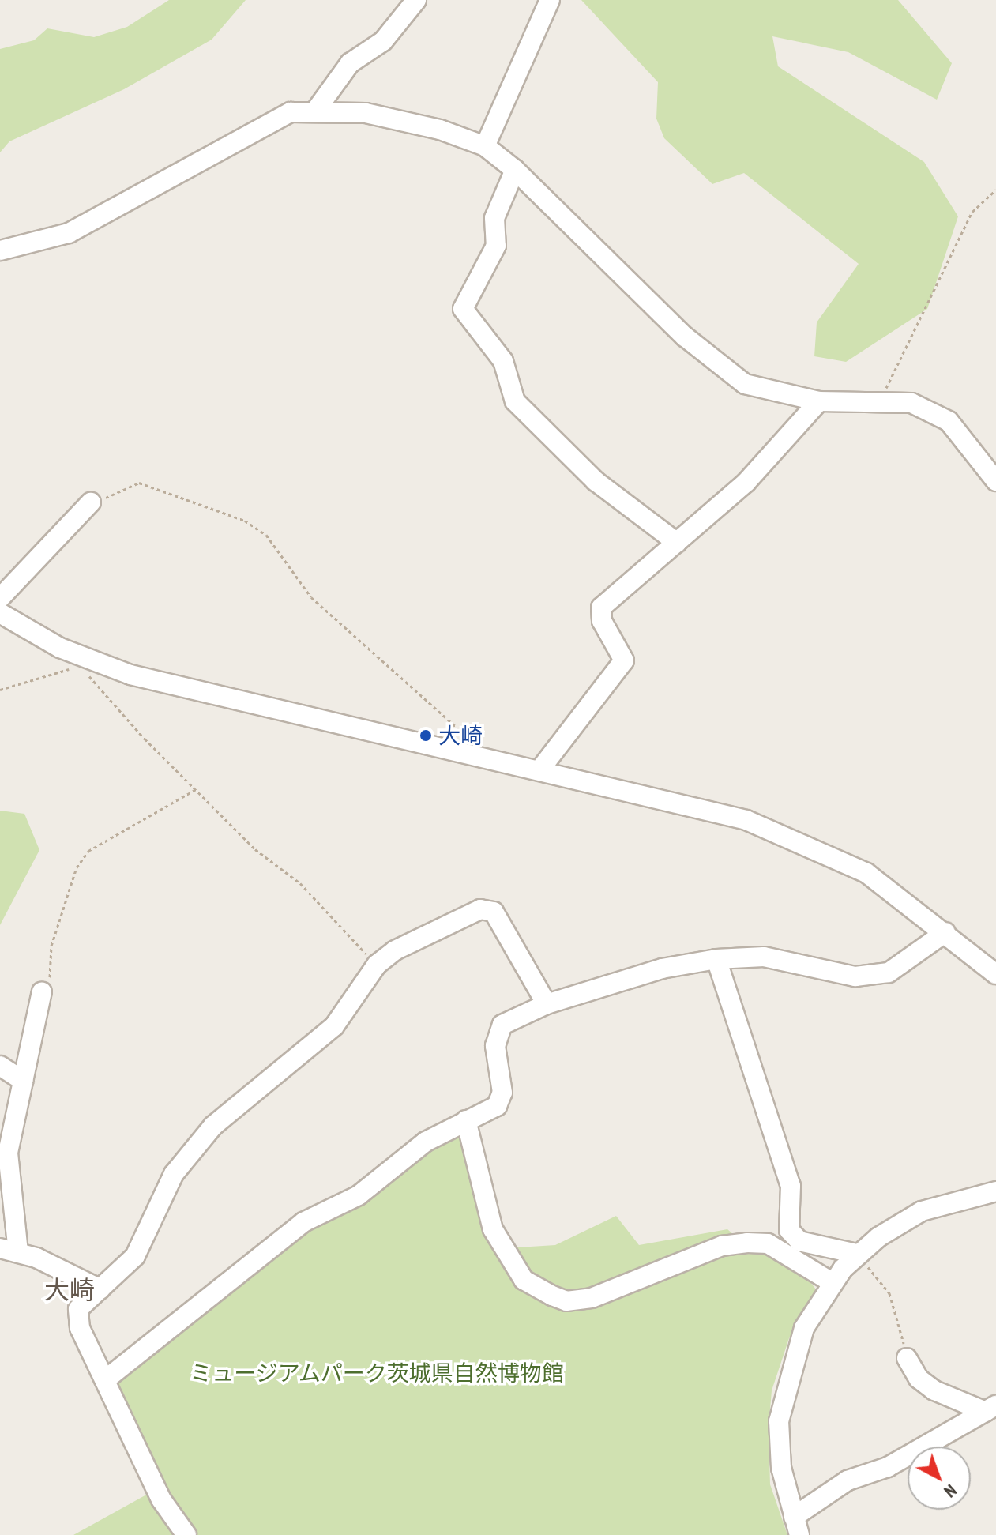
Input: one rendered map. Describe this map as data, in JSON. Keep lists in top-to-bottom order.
{
  "districts": ["大崎"],
  "parks": ["ミュージアムパーク茨城県自然博物館"],
  "places": ["大崎"],
  "north": "bottom right"
}
